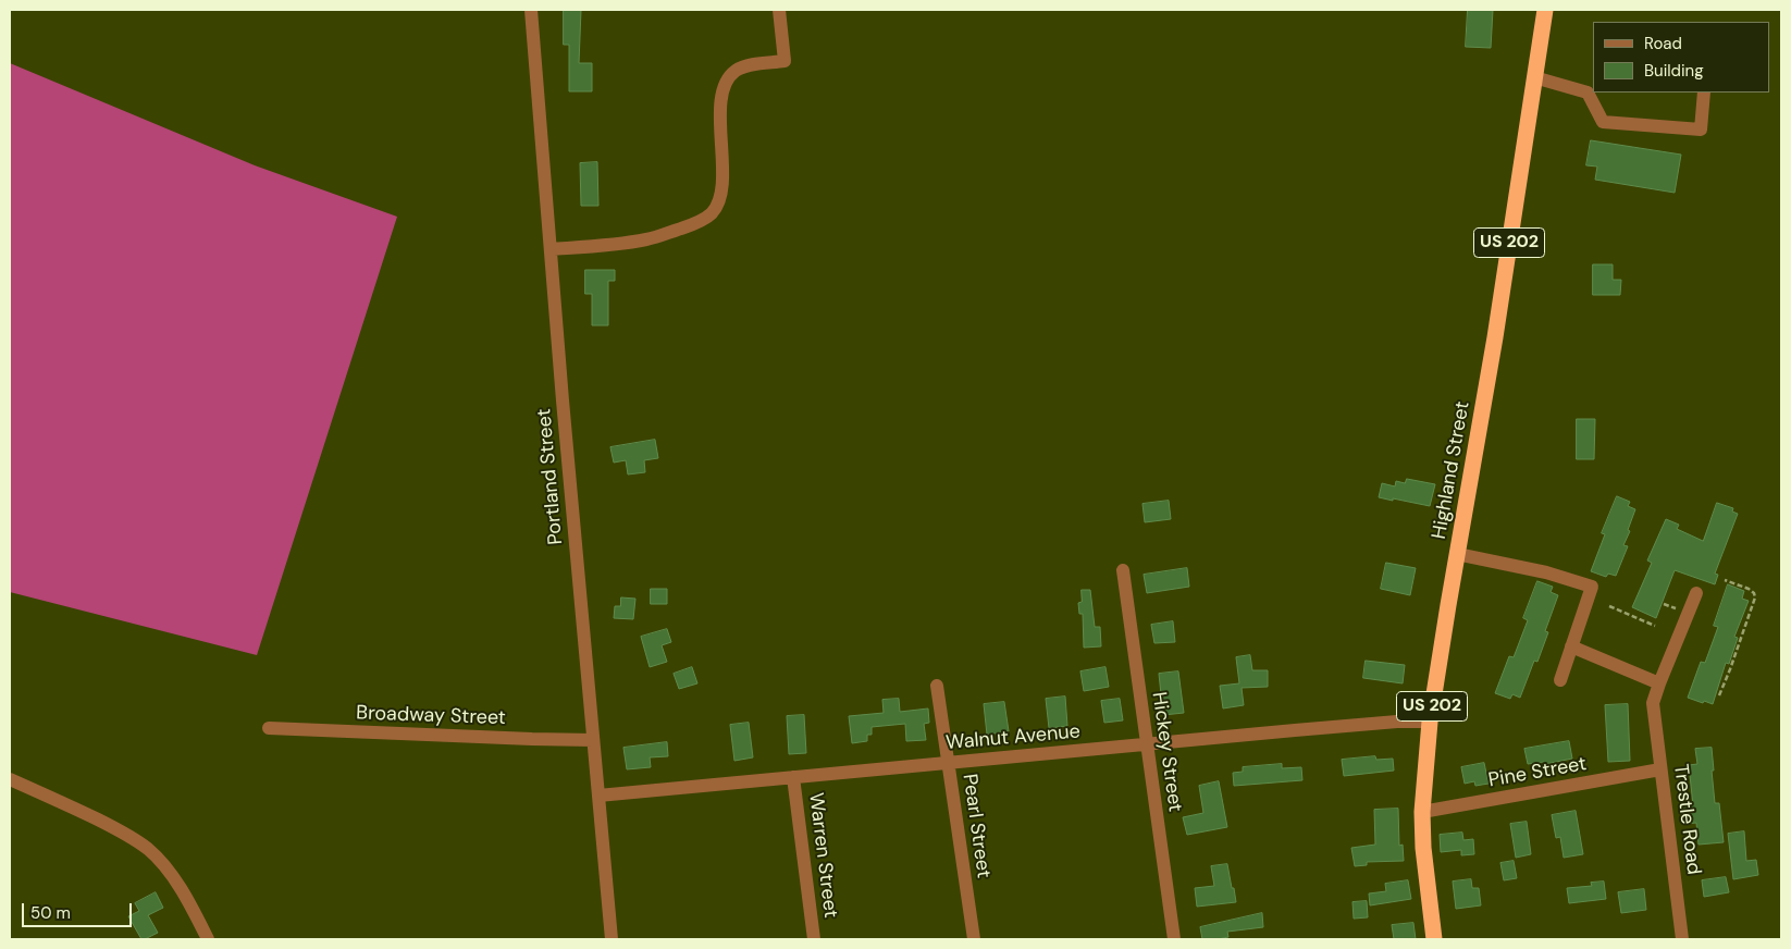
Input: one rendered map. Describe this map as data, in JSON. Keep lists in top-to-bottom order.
{
  "streets": {
    "highway": ["US 202", "Highland Street"],
    "street": [
      "Portland Street",
      "Broadway Street",
      "Walnut Avenue",
      "Hickey Street",
      "Pine Street",
      "Trestle Road",
      "Pearl Street",
      "Warren Street"
    ]
  },
  "crossings": [
    ["Highland Street", "Walnut Avenue"],
    ["Highland Street", "Pine Street"],
    ["Portland Street", "Broadway Street"],
    ["Portland Street", "Walnut Avenue"],
    ["Walnut Avenue", "Hickey Street"],
    ["Walnut Avenue", "Pearl Street"],
    ["Walnut Avenue", "Warren Street"],
    ["Pine Street", "Trestle Road"]
  ],
  "legend": ["Road", "Building"],
  "scale_bar": "50 m"
}
